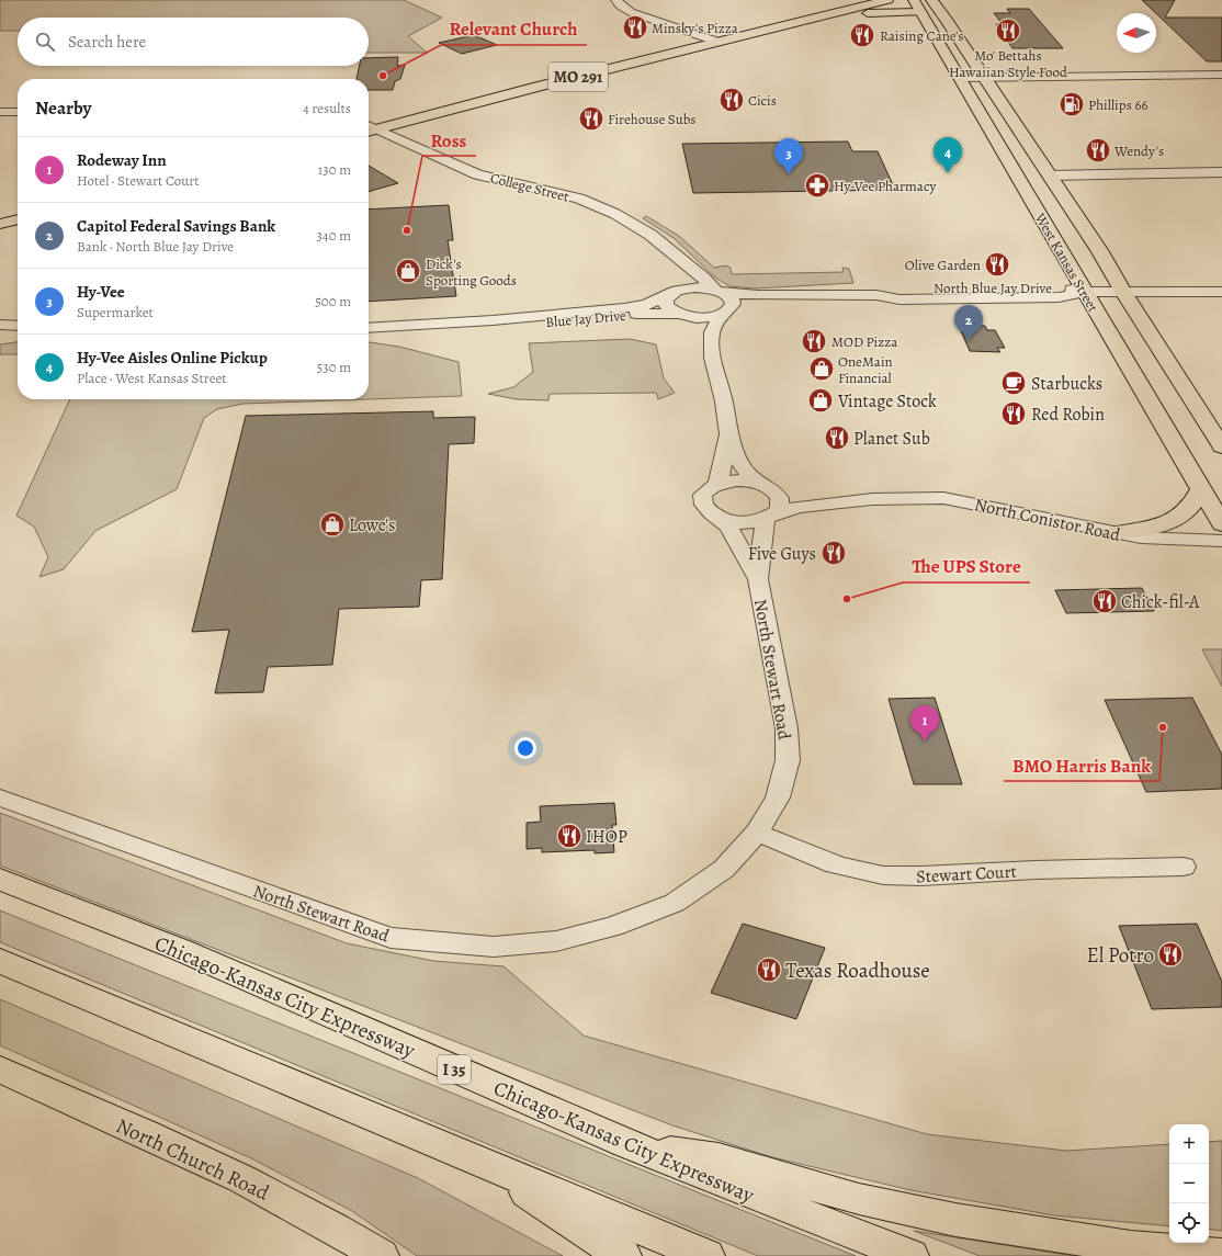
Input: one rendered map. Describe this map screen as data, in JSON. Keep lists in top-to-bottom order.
{
  "streets": {
    "main road": [
      "MO 291",
      "West Kansas Street",
      "Chicago-Kansas City Expressway",
      "I 35",
      "North Church Road"
    ],
    "street": [
      "College Street",
      "North Blue Jay Drive",
      "Blue Jay Drive",
      "North Conistor Road",
      "North Stewart Road",
      "Stewart Court"
    ]
  },
  "crossings": [
    ["MO 291", "College Street"],
    ["College Street", "North Blue Jay Drive"],
    ["College Street", "Blue Jay Drive"],
    ["West Kansas Street", "North Blue Jay Drive"],
    ["North Blue Jay Drive", "Blue Jay Drive"],
    ["North Conistor Road", "North Stewart Road"],
    ["North Stewart Road", "Stewart Court"]
  ],
  "places": {
    "restaurant": [
      "Minsky's Pizza",
      "Mo' Bettahs Hawaiian Style Food",
      "Raising Cane's",
      "Cicis",
      "Firehouse Subs",
      "Wendy's",
      "Olive Garden",
      "MOD Pizza",
      "Red Robin",
      "Planet Sub",
      "Five Guys",
      "Chick-fil-A",
      "IHOP",
      "El Potro",
      "Texas Roadhouse"
    ],
    "other": [
      "Relevant Church",
      "Ross",
      "The UPS Store",
      "BMO Harris Bank"
    ],
    "fuel station": ["Phillips 66"],
    "pharmacy": ["Hy-Vee Pharmacy"],
    "shop": [
      "Dick's Sporting Goods",
      "OneMain Financial",
      "Vintage Stock",
      "Lowe's"
    ],
    "cafe": ["Starbucks"]
  },
  "north": "left",
  "page": {
    "search": "Search here",
    "heading": ["Nearby", "4 results"],
    "list": [
      {
        "mark": "1",
        "name": "Rodeway Inn",
        "note": "Hotel · Stewart Court",
        "value": "130 m"
      },
      {
        "mark": "2",
        "name": "Capitol Federal Savings Bank",
        "note": "Bank · North Blue Jay Drive",
        "value": "340 m"
      },
      {
        "mark": "3",
        "name": "Hy-Vee",
        "note": "Supermarket",
        "value": "500 m"
      },
      {
        "mark": "4",
        "name": "Hy-Vee Aisles Online Pickup",
        "note": "Place · West Kansas Street",
        "value": "530 m"
      }
    ],
    "pins": [
      "4",
      "3",
      "2",
      "1"
    ],
    "map_buttons": ["+", "−"]
  }
}
